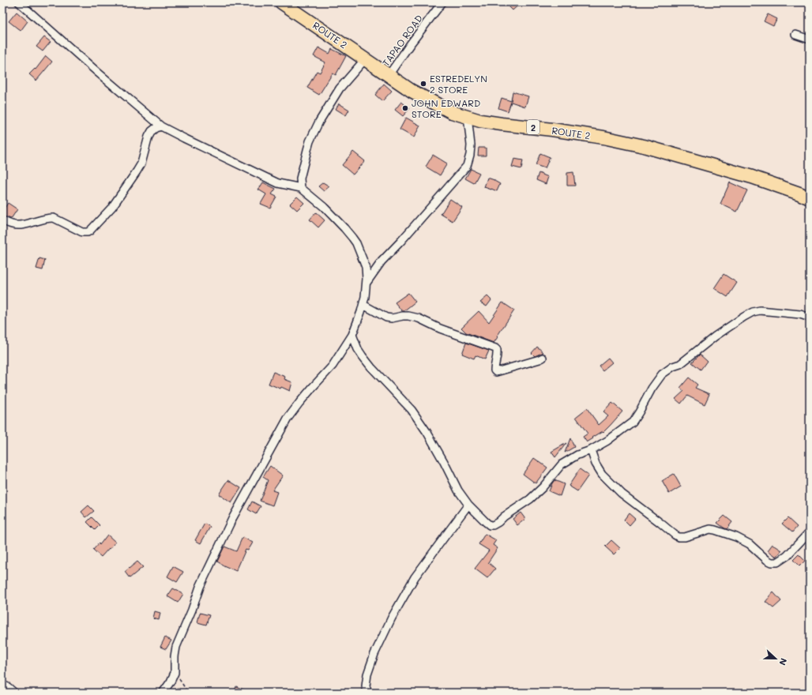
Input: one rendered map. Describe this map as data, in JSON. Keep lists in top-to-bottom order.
{
  "streets": {
    "highway": ["ROUTE 2", "2"],
    "street": ["TAPAO ROAD"]
  },
  "crossings": [
    ["ROUTE 2", "TAPAO ROAD"]
  ],
  "places": ["ESTREDELYN 2 STORE", "JOHN EDWARD STORE"],
  "north": "right"
}
